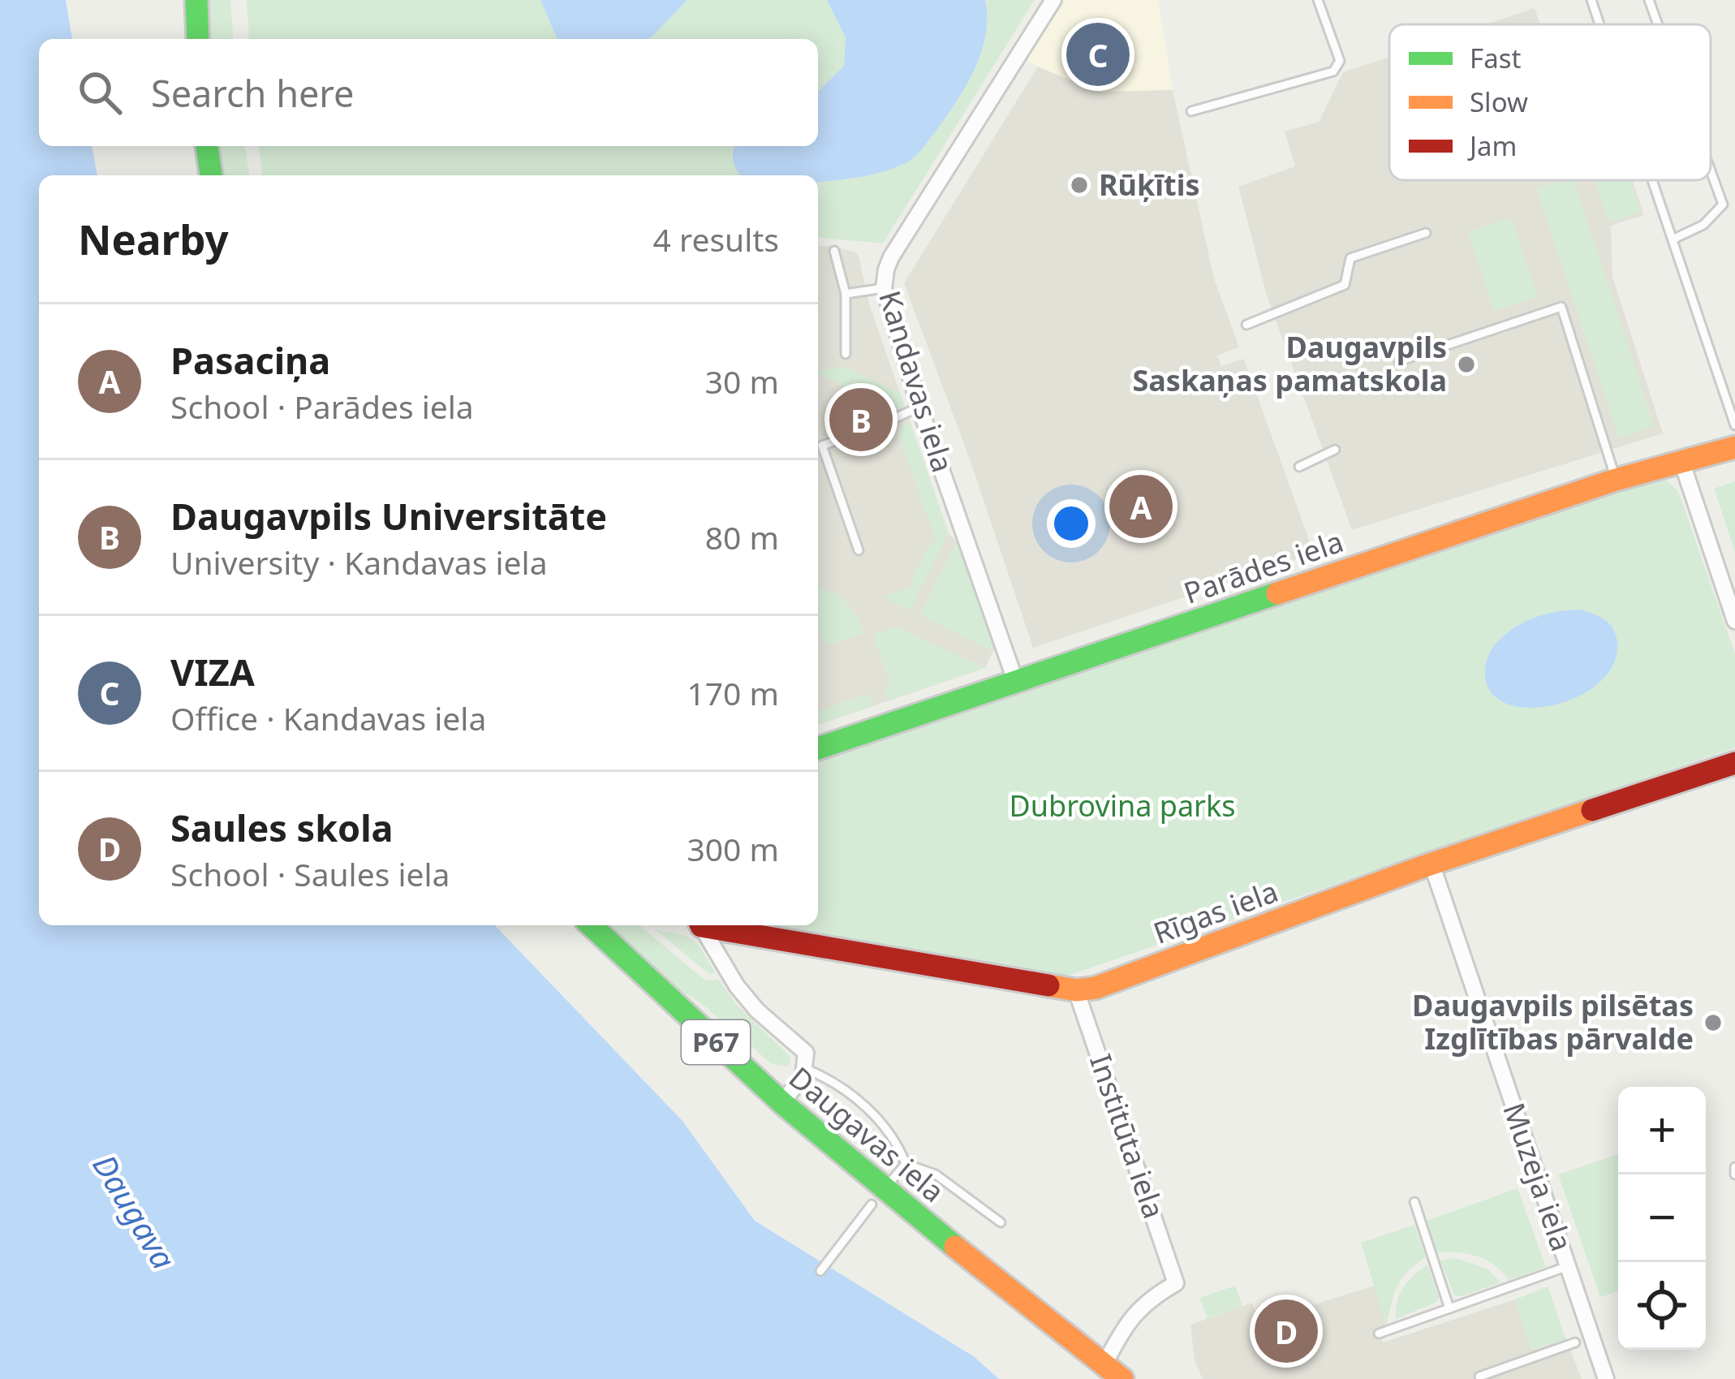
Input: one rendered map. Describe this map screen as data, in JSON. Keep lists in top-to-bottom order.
{
  "streets": {
    "street": [
      "Kandavas iela",
      "Parādes iela",
      "Rīgas iela",
      "P67",
      "Daugavas iela",
      "Institūta iela",
      "Muzeja iela"
    ]
  },
  "crossings": [
    ["Kandavas iela", "Parādes iela"],
    ["Rīgas iela", "Institūta iela"],
    ["Rīgas iela", "Muzeja iela"],
    ["Daugavas iela", "Institūta iela"]
  ],
  "water": ["Daugava"],
  "parks": ["Dubrovina parks"],
  "places": ["Rūķītis", "Daugavpils Saskaņas pamatskola", "Daugavpils pilsētas Izglītības pārvalde"],
  "legend": ["Fast", "Slow", "Jam"],
  "page": {
    "pins": [
      "C",
      "B",
      "A",
      "D"
    ],
    "search": "Search here",
    "heading": ["Nearby", "4 results"],
    "list": [
      {
        "mark": "A",
        "name": "Pasaciņa",
        "note": "School · Parādes iela",
        "value": "30 m"
      },
      {
        "mark": "B",
        "name": "Daugavpils Universitāte",
        "note": "University · Kandavas iela",
        "value": "80 m"
      },
      {
        "mark": "C",
        "name": "VIZA",
        "note": "Office · Kandavas iela",
        "value": "170 m"
      },
      {
        "mark": "D",
        "name": "Saules skola",
        "note": "School · Saules iela",
        "value": "300 m"
      }
    ],
    "map_buttons": ["+", "−"]
  }
}
